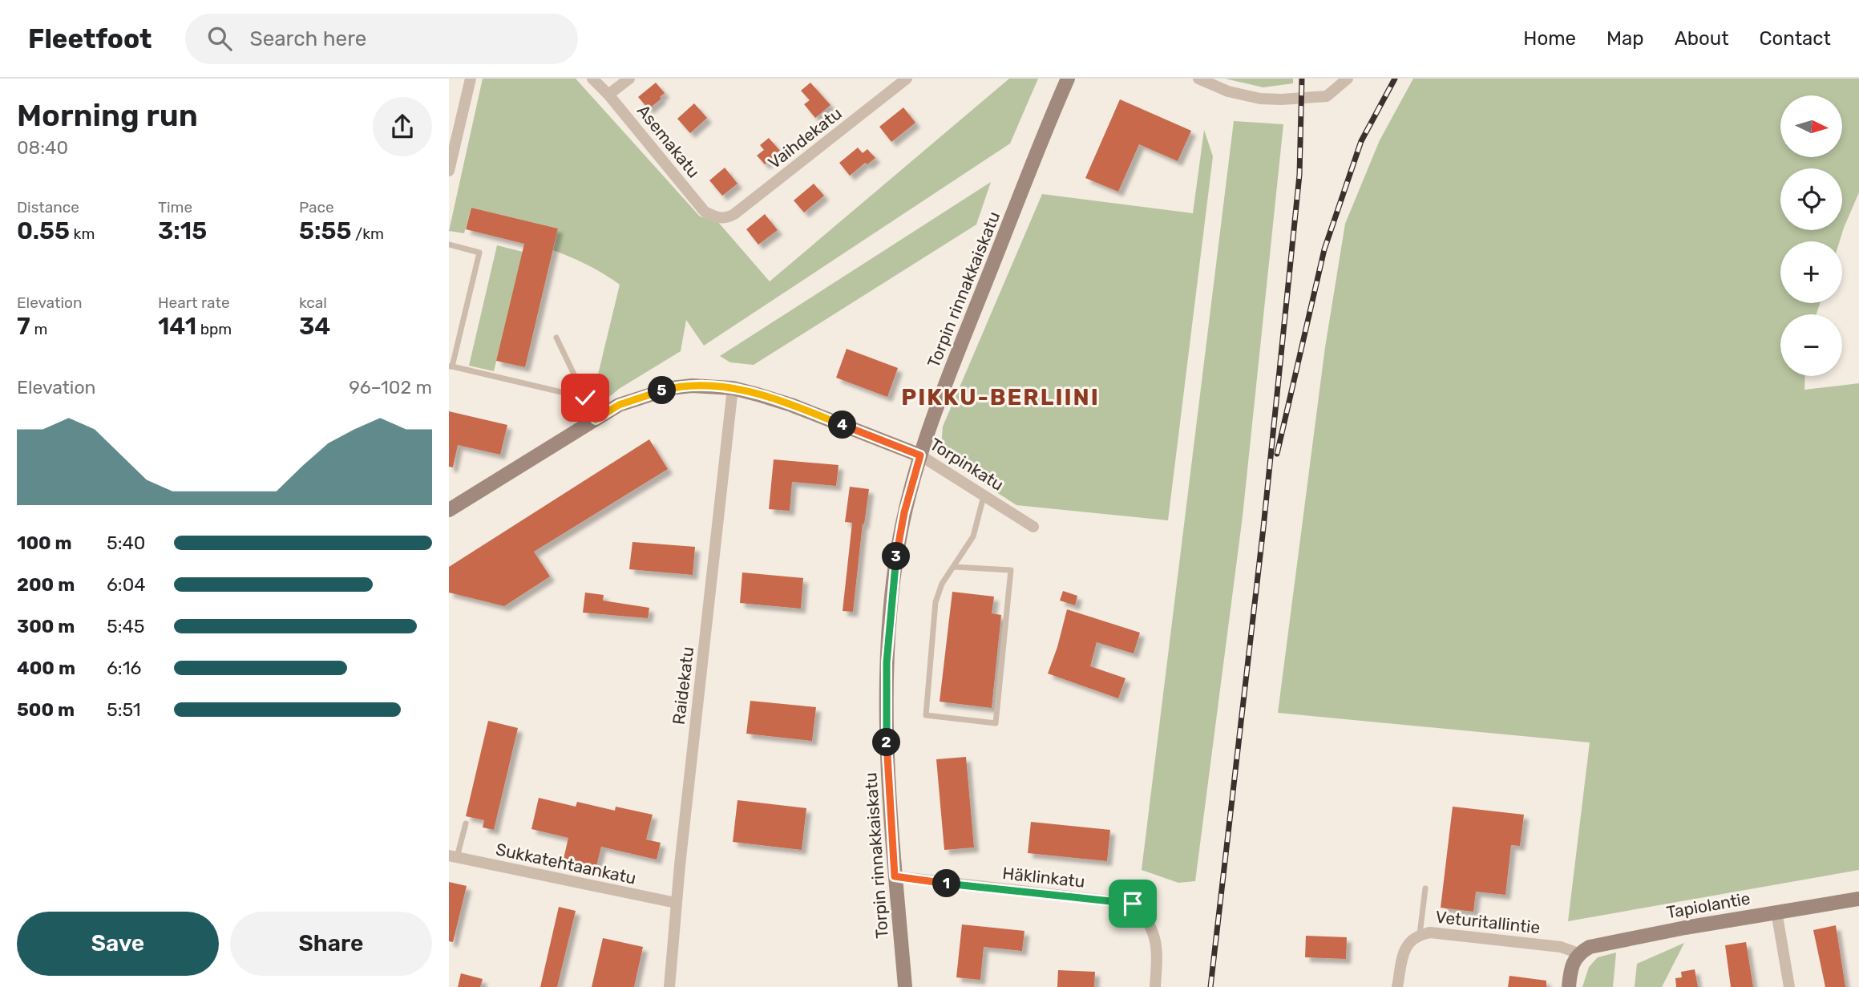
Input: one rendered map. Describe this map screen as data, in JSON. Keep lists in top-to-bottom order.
{
  "streets": {
    "main road": ["Torpin rinnakkaiskatu", "Torpinkatu", "Tapiolantie"],
    "street": [
      "Vaihdekatu",
      "Asemakatu",
      "Raidekatu",
      "Sukkatehtaankatu",
      "Häklinkatu",
      "Veturitallintie"
    ]
  },
  "crossings": [
    ["Vaihdekatu", "Asemakatu"],
    ["Torpin rinnakkaiskatu", "Torpinkatu"],
    ["Torpin rinnakkaiskatu", "Häklinkatu"],
    ["Torpinkatu", "Raidekatu"],
    ["Raidekatu", "Sukkatehtaankatu"],
    ["Tapiolantie", "Veturitallintie"]
  ],
  "districts": ["PIKKU-BERLIINI"],
  "north": "right",
  "page": {
    "header": "Fleetfoot",
    "search": "Search here",
    "nav": [
      "Home",
      "Map",
      "About",
      "Contact"
    ],
    "heading": ["Morning run", "08:40"],
    "map_buttons": ["+", "−"],
    "stats": [
      ["Distance", "0.55 km"],
      ["Time", "3:15"],
      ["Pace", "5:55 /km"],
      ["Elevation", "7 m"],
      ["Heart rate", "141 bpm"],
      ["kcal", "34"]
    ],
    "chart": ["Elevation", "96–102 m"],
    "pins": [
      "5",
      "4",
      "3",
      "2",
      "1"
    ],
    "list": [
      {
        "name": "100 m",
        "note": "5:40"
      },
      {
        "name": "200 m",
        "note": "6:04"
      },
      {
        "name": "300 m",
        "note": "5:45"
      },
      {
        "name": "400 m",
        "note": "6:16"
      },
      {
        "name": "500 m",
        "note": "5:51"
      }
    ],
    "buttons": ["Save", "Share"]
  }
}
